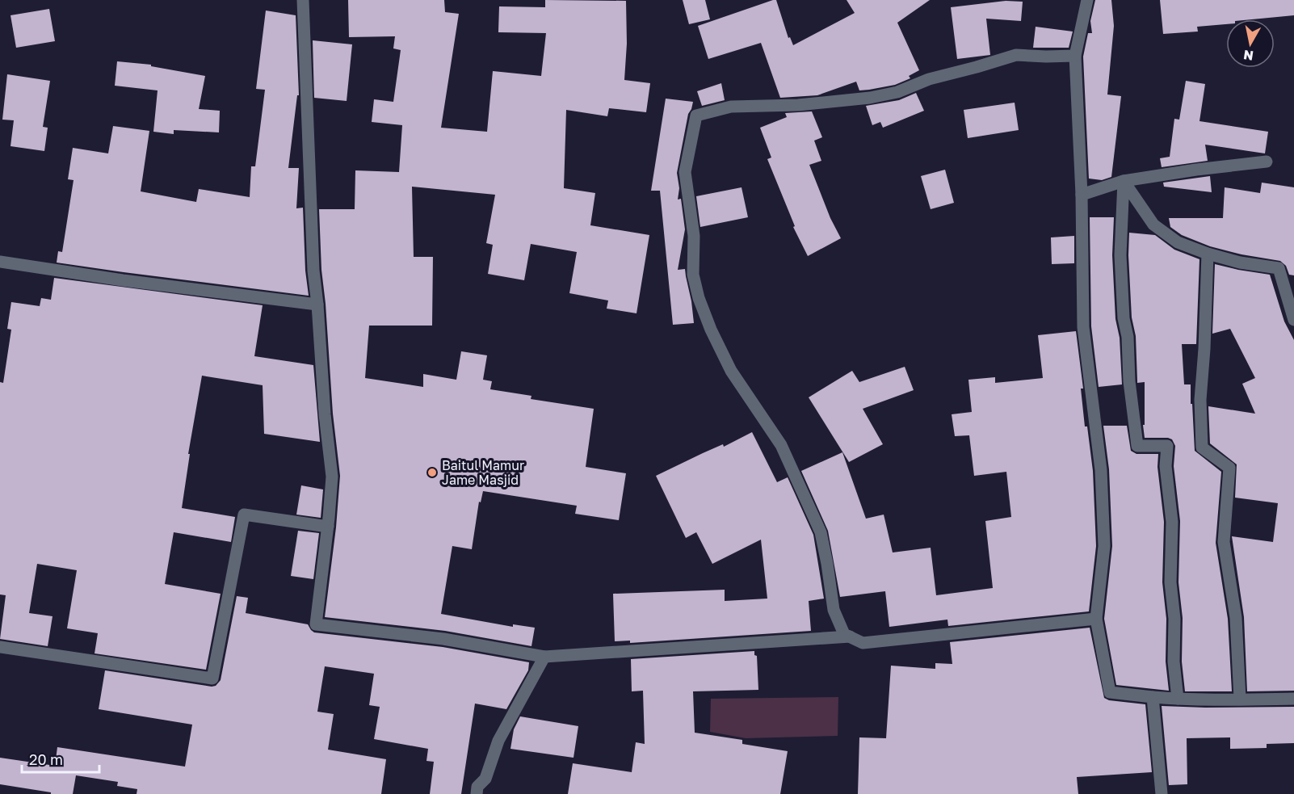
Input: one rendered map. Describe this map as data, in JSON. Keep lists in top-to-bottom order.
{
  "places": ["Baitul Mamur Jame Masjid"],
  "scale_bar": "20 m",
  "north": "bottom"
}
